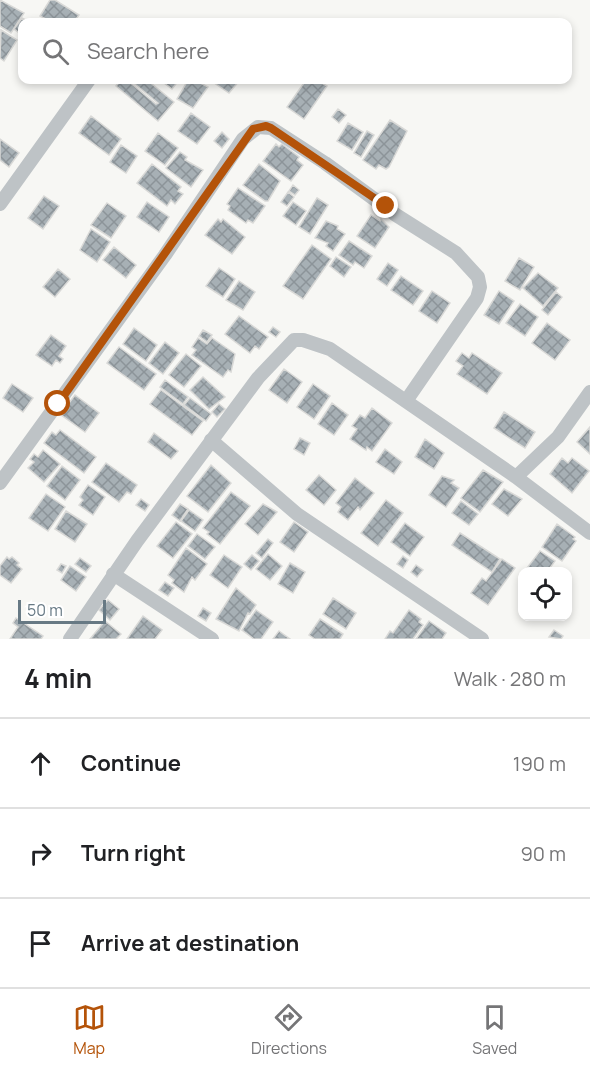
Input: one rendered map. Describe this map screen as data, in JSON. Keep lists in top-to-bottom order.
{
  "scale_bar": "50 m",
  "page": {
    "search": "Search here",
    "scale": "50 m",
    "heading": ["4 min", "Walk · 280 m"],
    "list": [
      ["Continue", "190 m"],
      ["Turn right", "90 m"],
      "Arrive at destination"
    ],
    "nav": ["Map", "Directions", "Saved"]
  }
}
